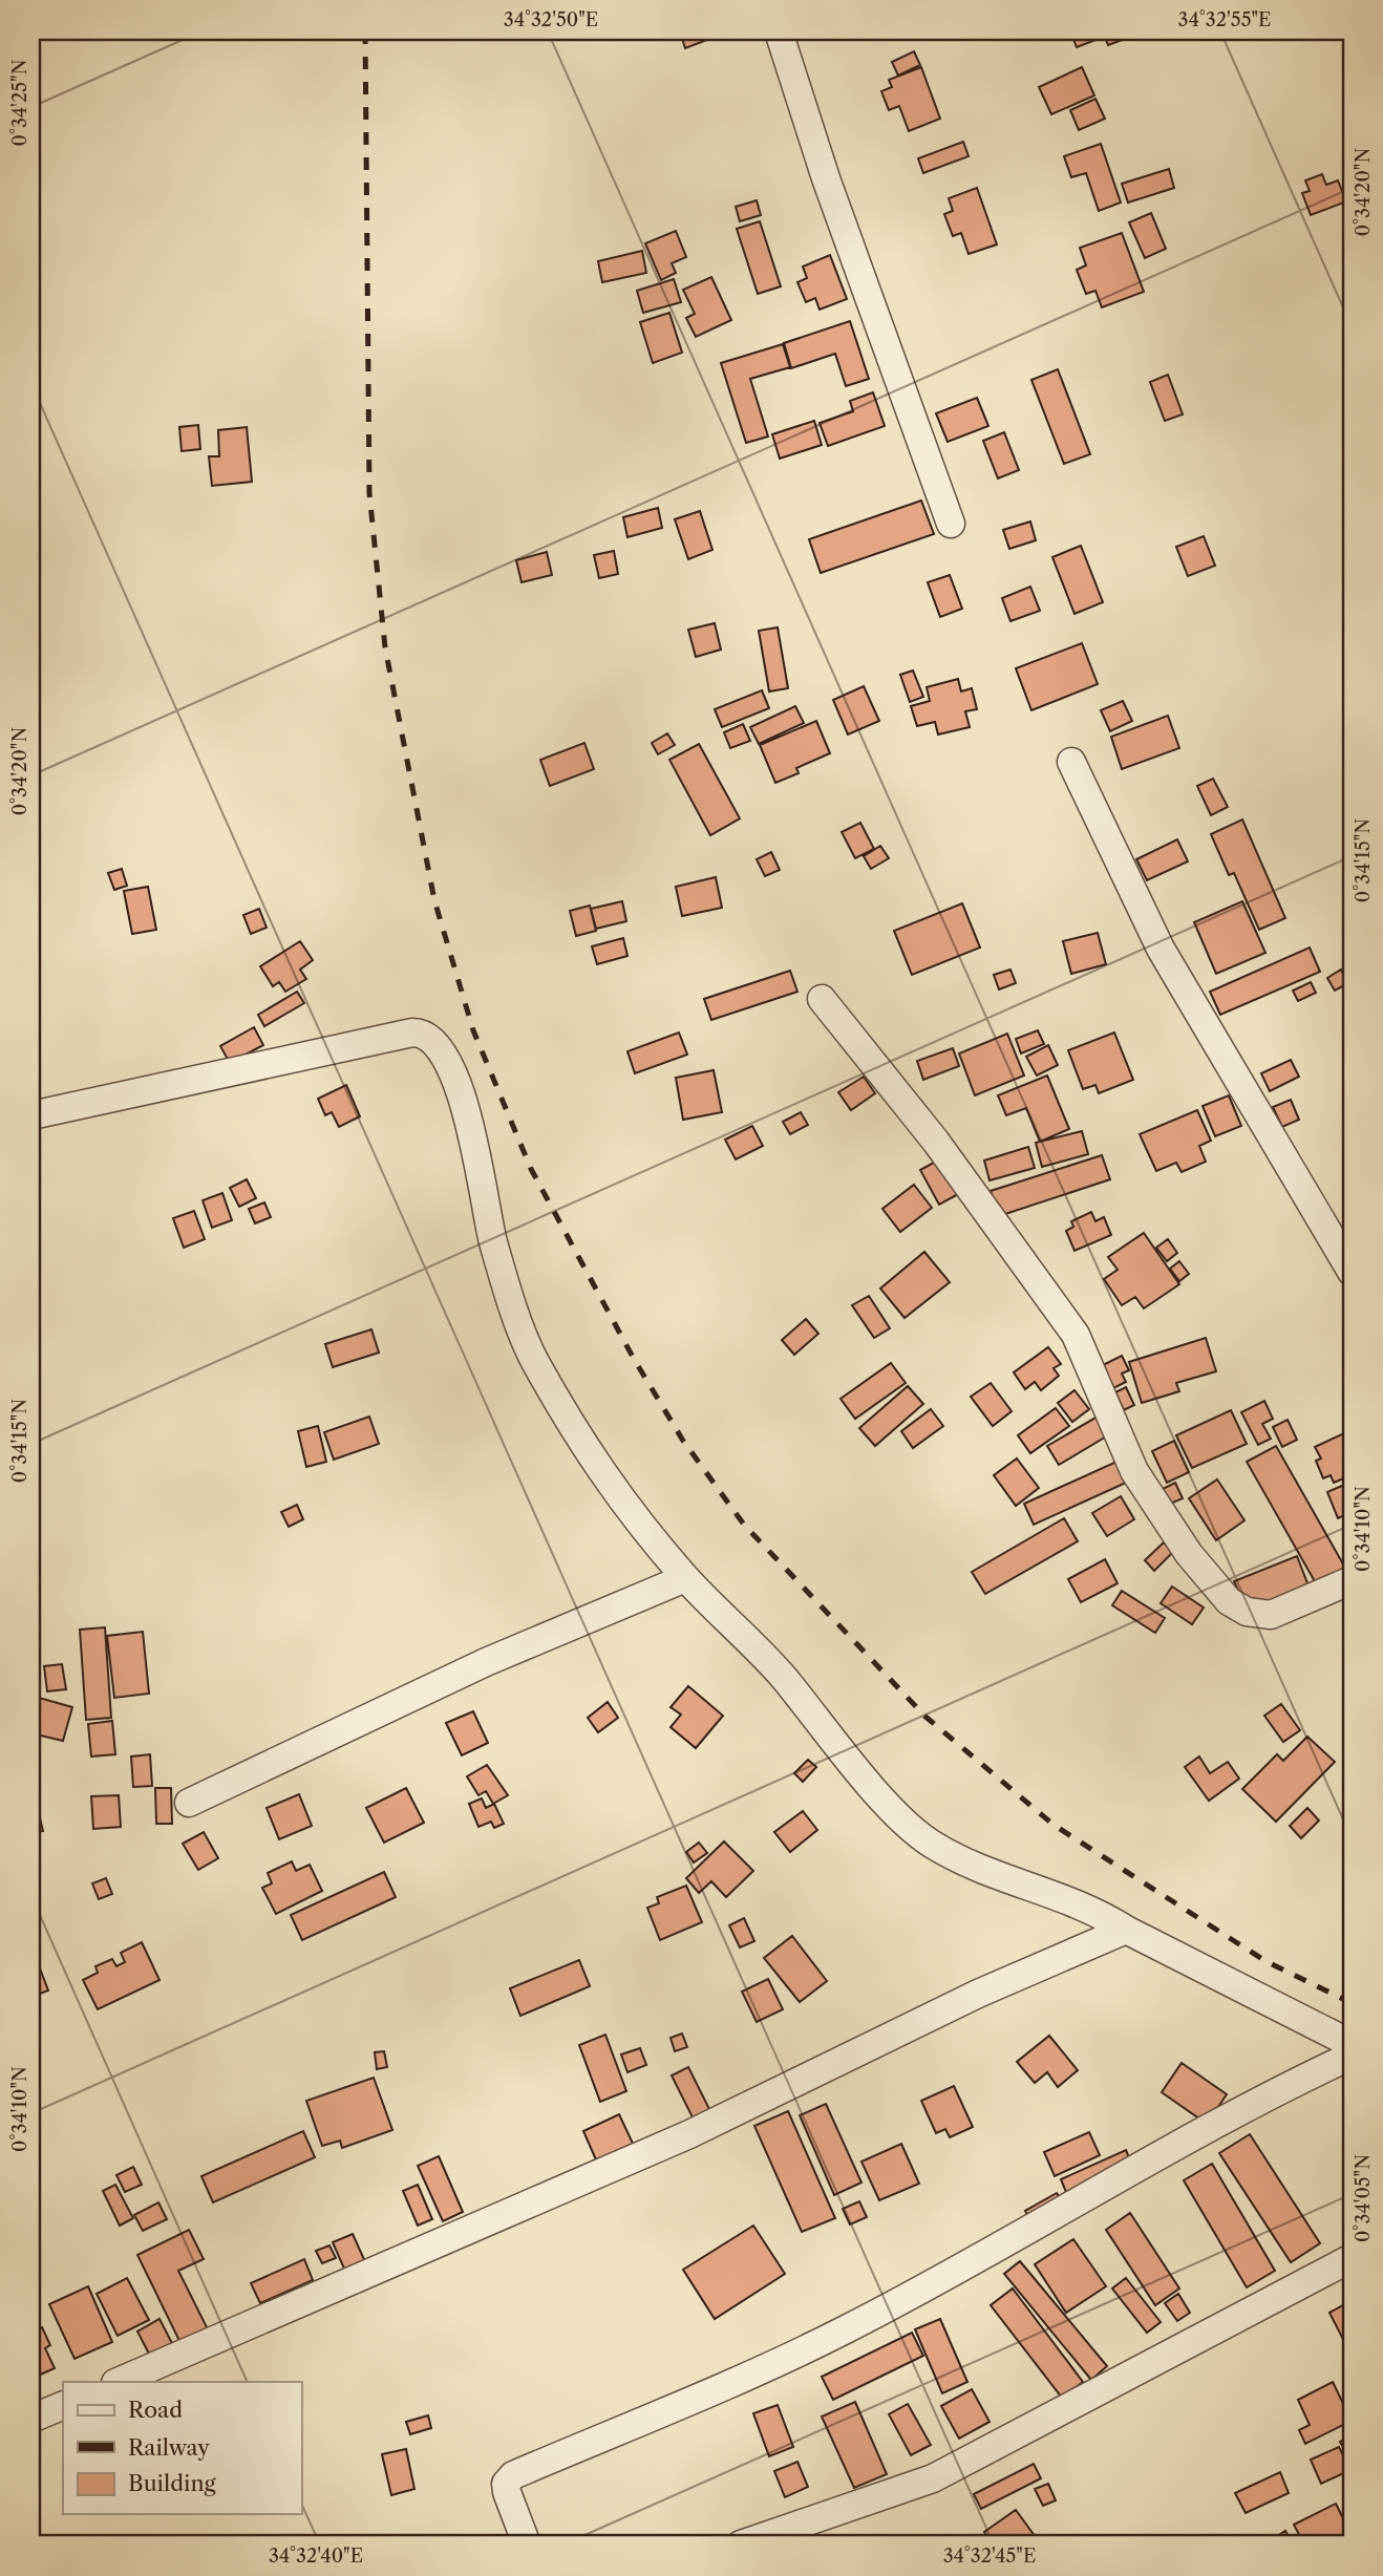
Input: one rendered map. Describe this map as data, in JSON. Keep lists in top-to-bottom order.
{
  "legend": ["Road", "Railway", "Building"],
  "coordinates": [
    "34°32'50\"E",
    "34°32'55\"E",
    "0°34'25\"N",
    "0°34'20\"N",
    "0°34'15\"N",
    "0°34'10\"N",
    "0°34'05\"N",
    "34°32'40\"E",
    "34°32'45\"E"
  ]
}
